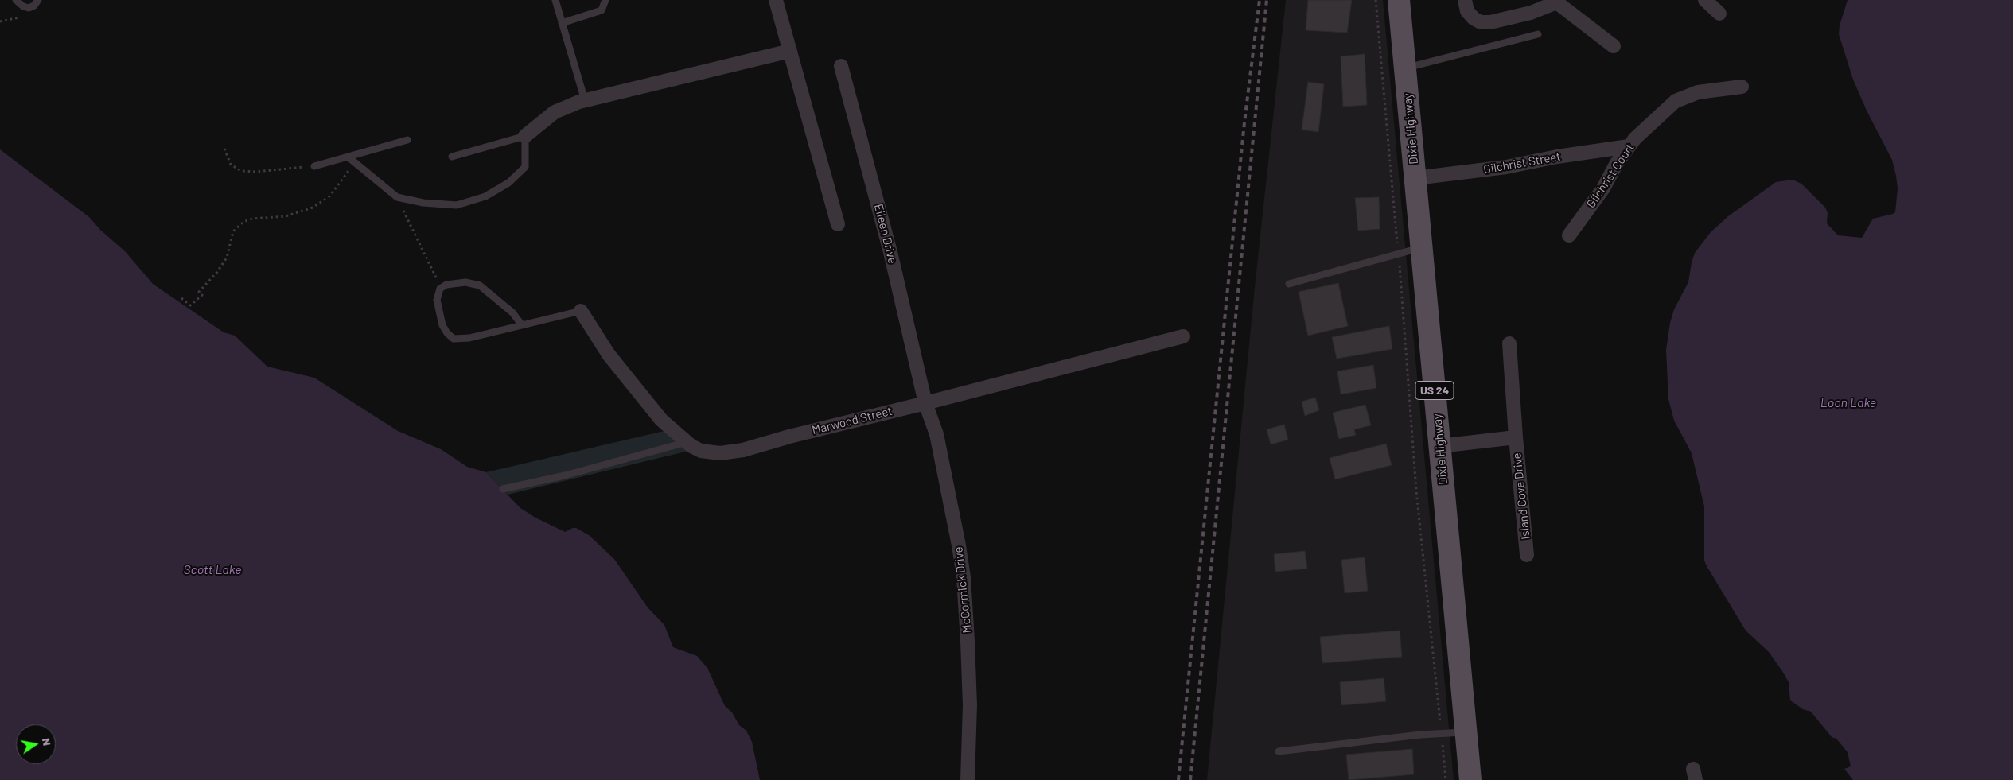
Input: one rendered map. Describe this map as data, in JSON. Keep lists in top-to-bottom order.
{
  "streets": {
    "main road": ["Dixie Highway", "US 24"],
    "street": [
      "Gilchrist Street",
      "Gilchrist Court",
      "Eileen Drive",
      "Marwood Street",
      "Island Cove Drive",
      "McCormick Drive"
    ]
  },
  "crossings": [
    ["Dixie Highway", "Gilchrist Street"],
    ["Dixie Highway", "Island Cove Drive"],
    ["Gilchrist Street", "Gilchrist Court"],
    ["Eileen Drive", "Marwood Street"],
    ["Eileen Drive", "McCormick Drive"],
    ["Marwood Street", "McCormick Drive"]
  ],
  "water": ["Loon Lake", "Scott Lake"],
  "north": "right"
}
